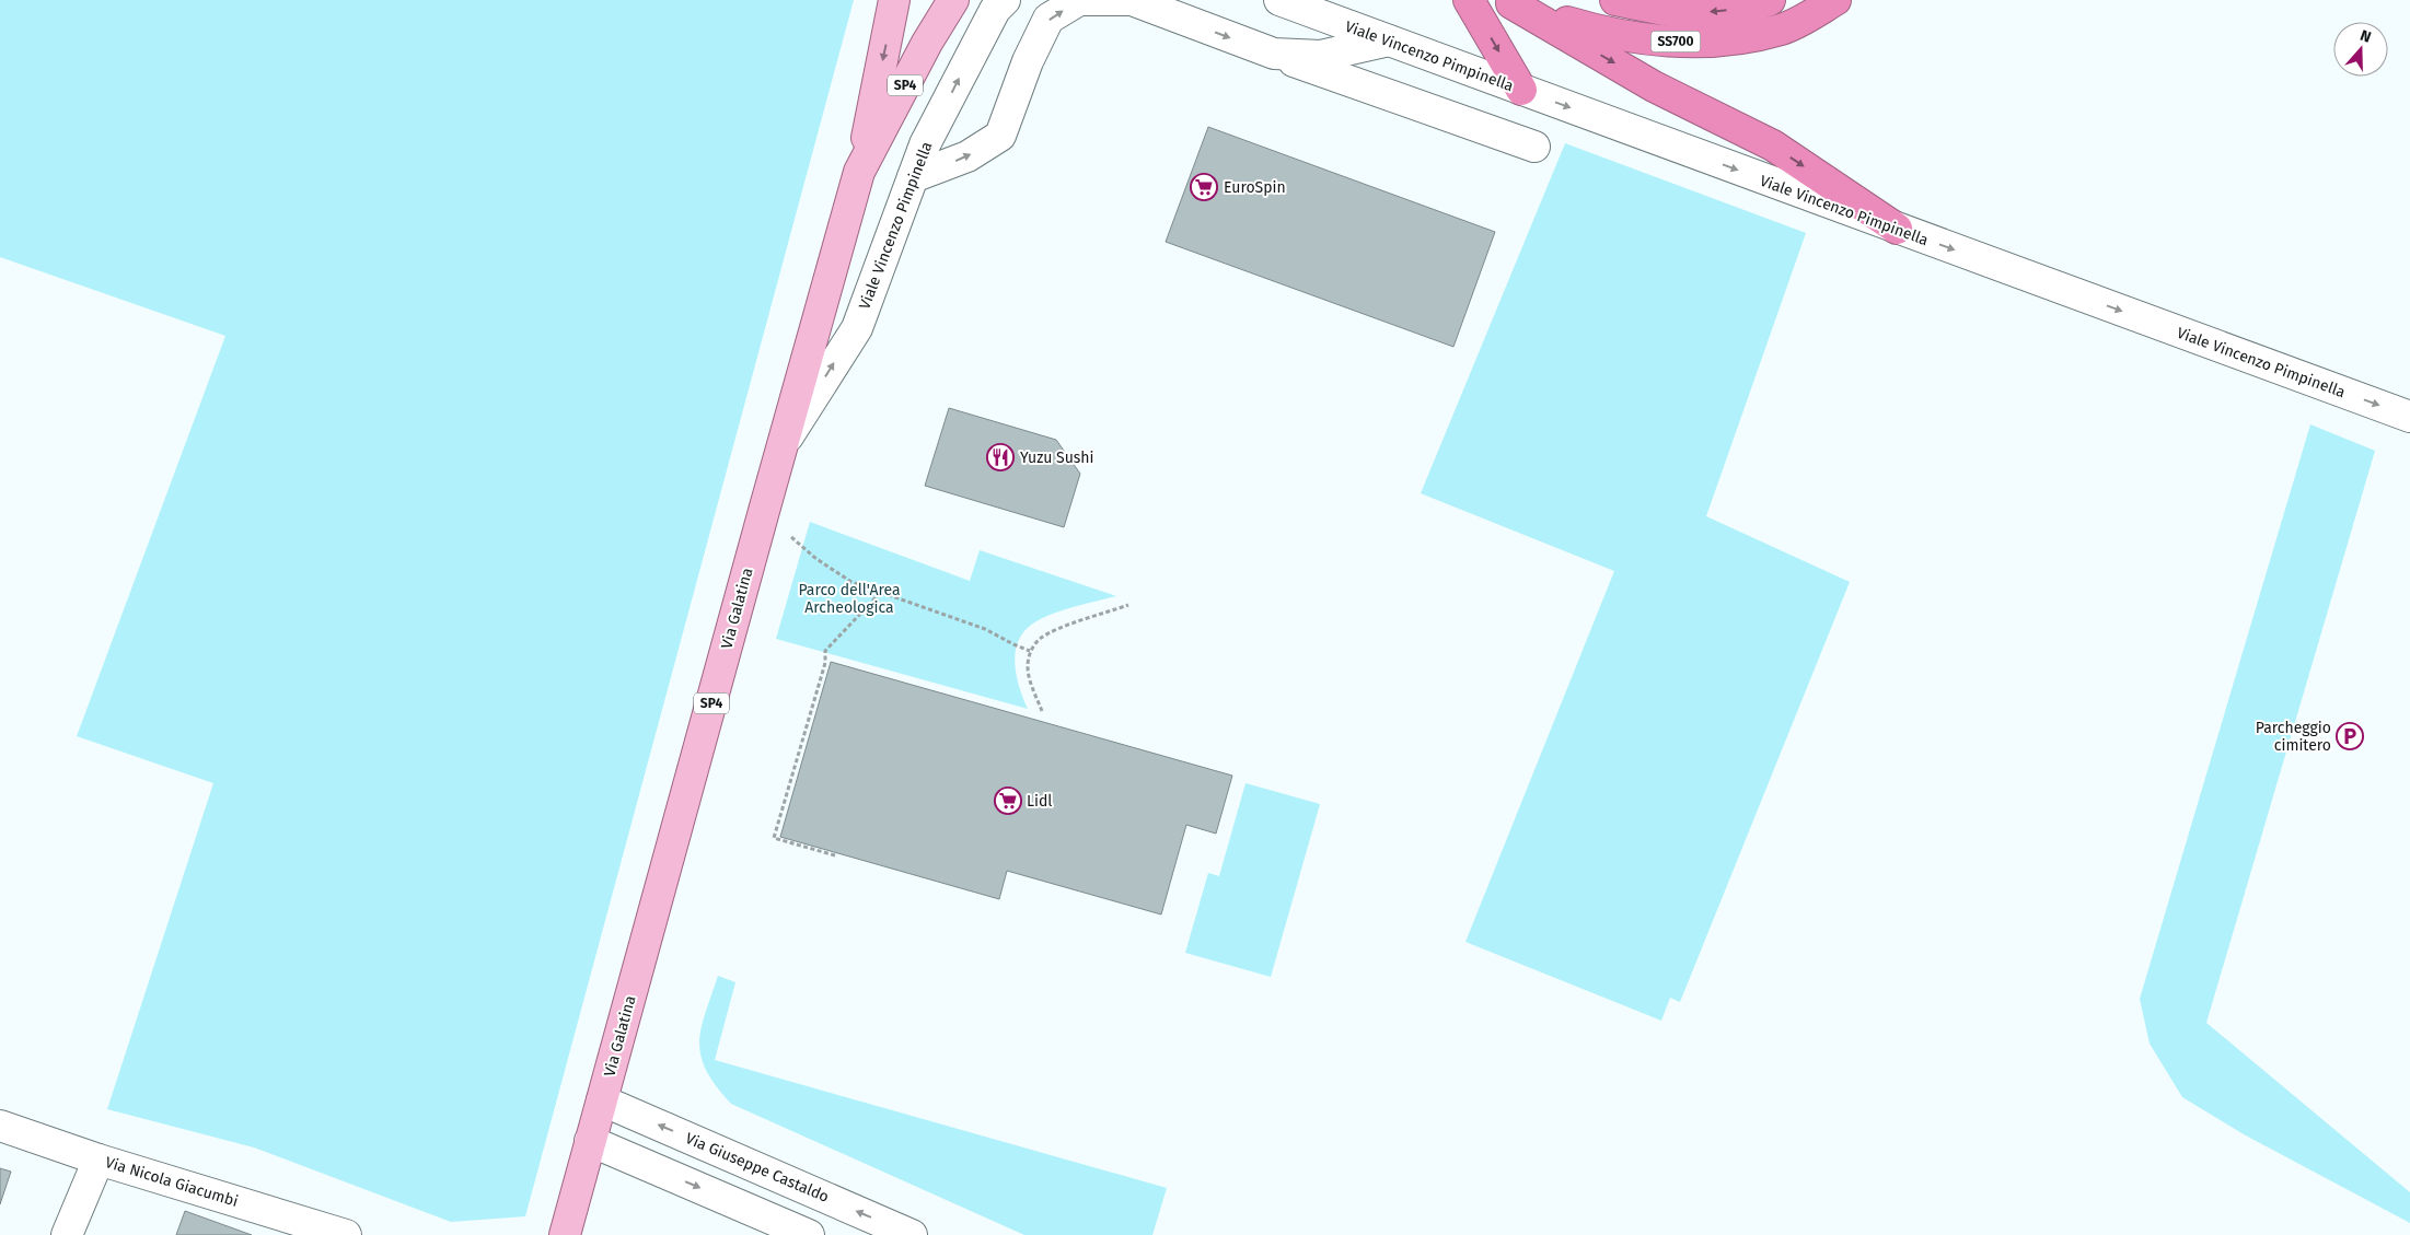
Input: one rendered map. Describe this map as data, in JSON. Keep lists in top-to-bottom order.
{
  "streets": {
    "highway": ["SS700"],
    "main road": ["SP4", "Via Galatina"],
    "street": ["Viale Vincenzo Pimpinella", "Via Giuseppe Castaldo", "Via Nicola Giacumbi"]
  },
  "crossings": [
    ["Viale Vincenzo Pimpinella", "Via Galatina"],
    ["SP4", "Via Galatina"],
    ["Via Galatina", "Via Giuseppe Castaldo"]
  ],
  "parks": ["Parco dell'Area Archeologica"],
  "places": {
    "supermarket": ["EuroSpin", "Lidl"],
    "restaurant": ["Yuzu Sushi"],
    "parking": ["Parcheggio cimitero"]
  },
  "north": "top"
}
